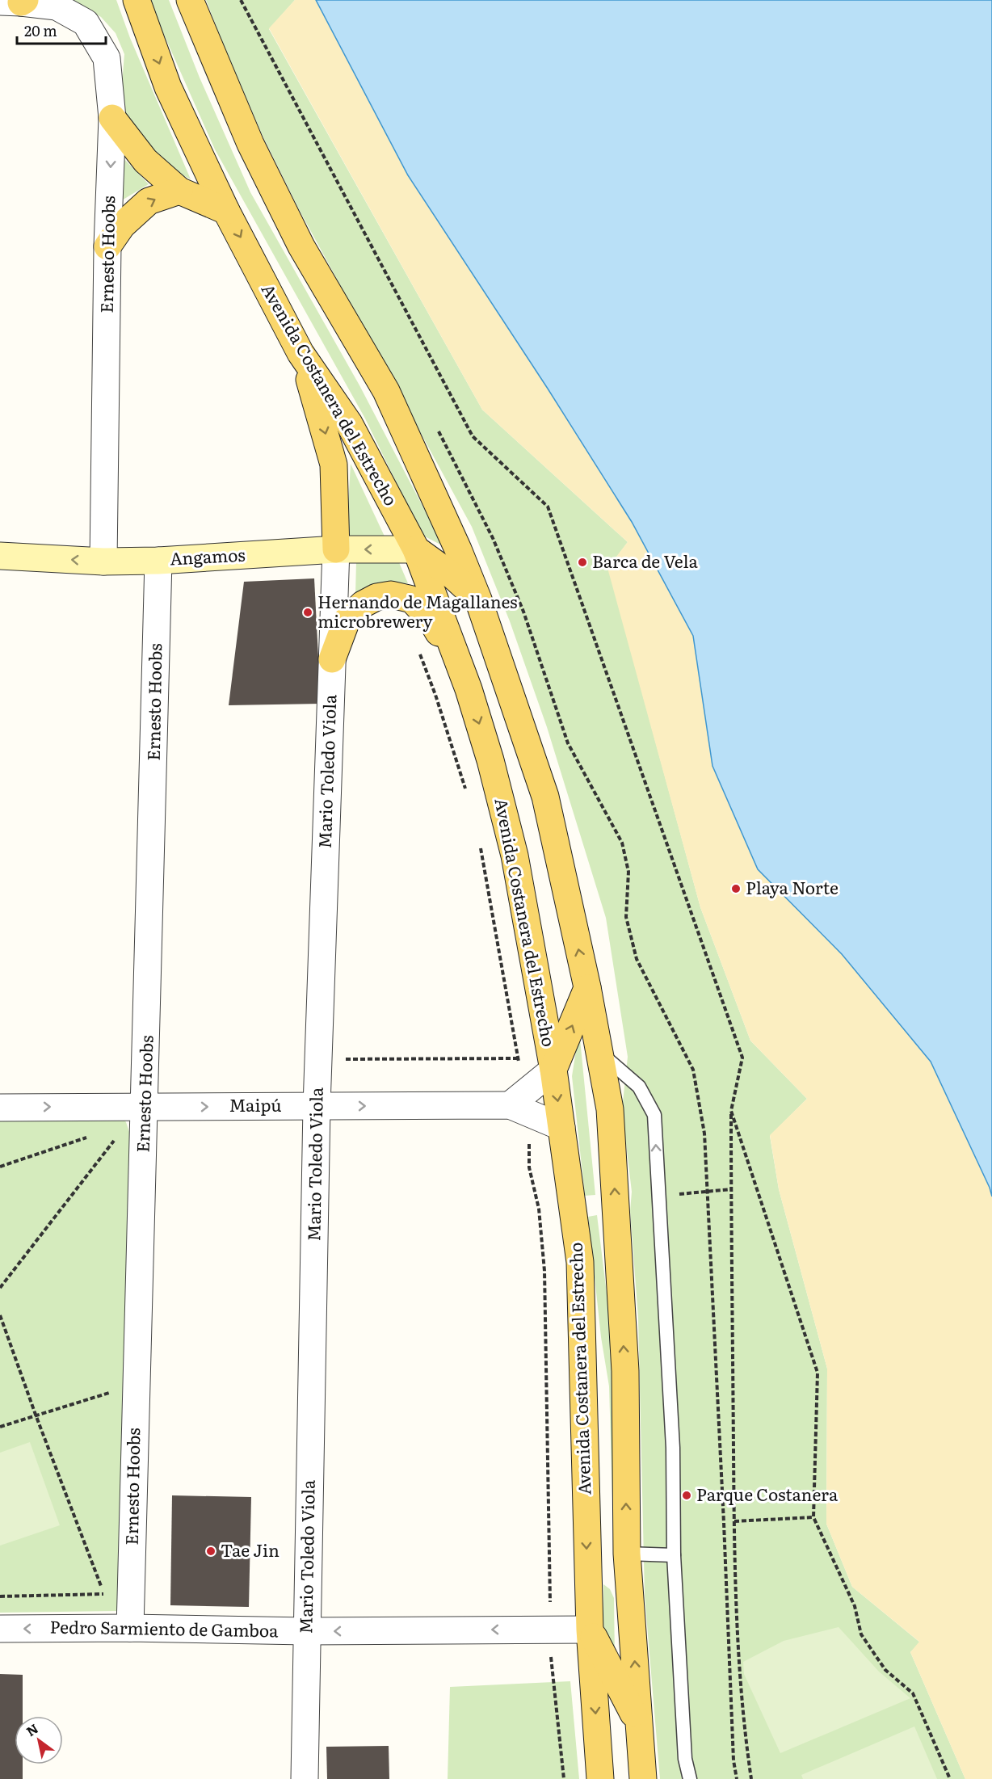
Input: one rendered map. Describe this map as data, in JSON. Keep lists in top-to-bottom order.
{
  "streets": {
    "main road": ["Avenida Costanera del Estrecho"],
    "street": [
      "Ernesto Hoobs",
      "Angamos",
      "Mario Toledo Viola",
      "Maipú",
      "Pedro Sarmiento de Gamboa"
    ]
  },
  "crossings": [
    ["Ernesto Hoobs", "Angamos"],
    ["Ernesto Hoobs", "Maipú"],
    ["Ernesto Hoobs", "Pedro Sarmiento de Gamboa"],
    ["Avenida Costanera del Estrecho", "Angamos"],
    ["Avenida Costanera del Estrecho", "Maipú"],
    ["Avenida Costanera del Estrecho", "Pedro Sarmiento de Gamboa"],
    ["Angamos", "Mario Toledo Viola"],
    ["Mario Toledo Viola", "Maipú"],
    ["Mario Toledo Viola", "Pedro Sarmiento de Gamboa"]
  ],
  "one_way": ["Angamos", "Maipú", "Pedro Sarmiento de Gamboa"],
  "places": [
    "Barca de Vela",
    "Hernando de Magallanes microbrewery",
    "Playa Norte",
    "Parque Costanera",
    "Tae Jin"
  ],
  "scale_bar": "20 m",
  "north": "top left"
}
